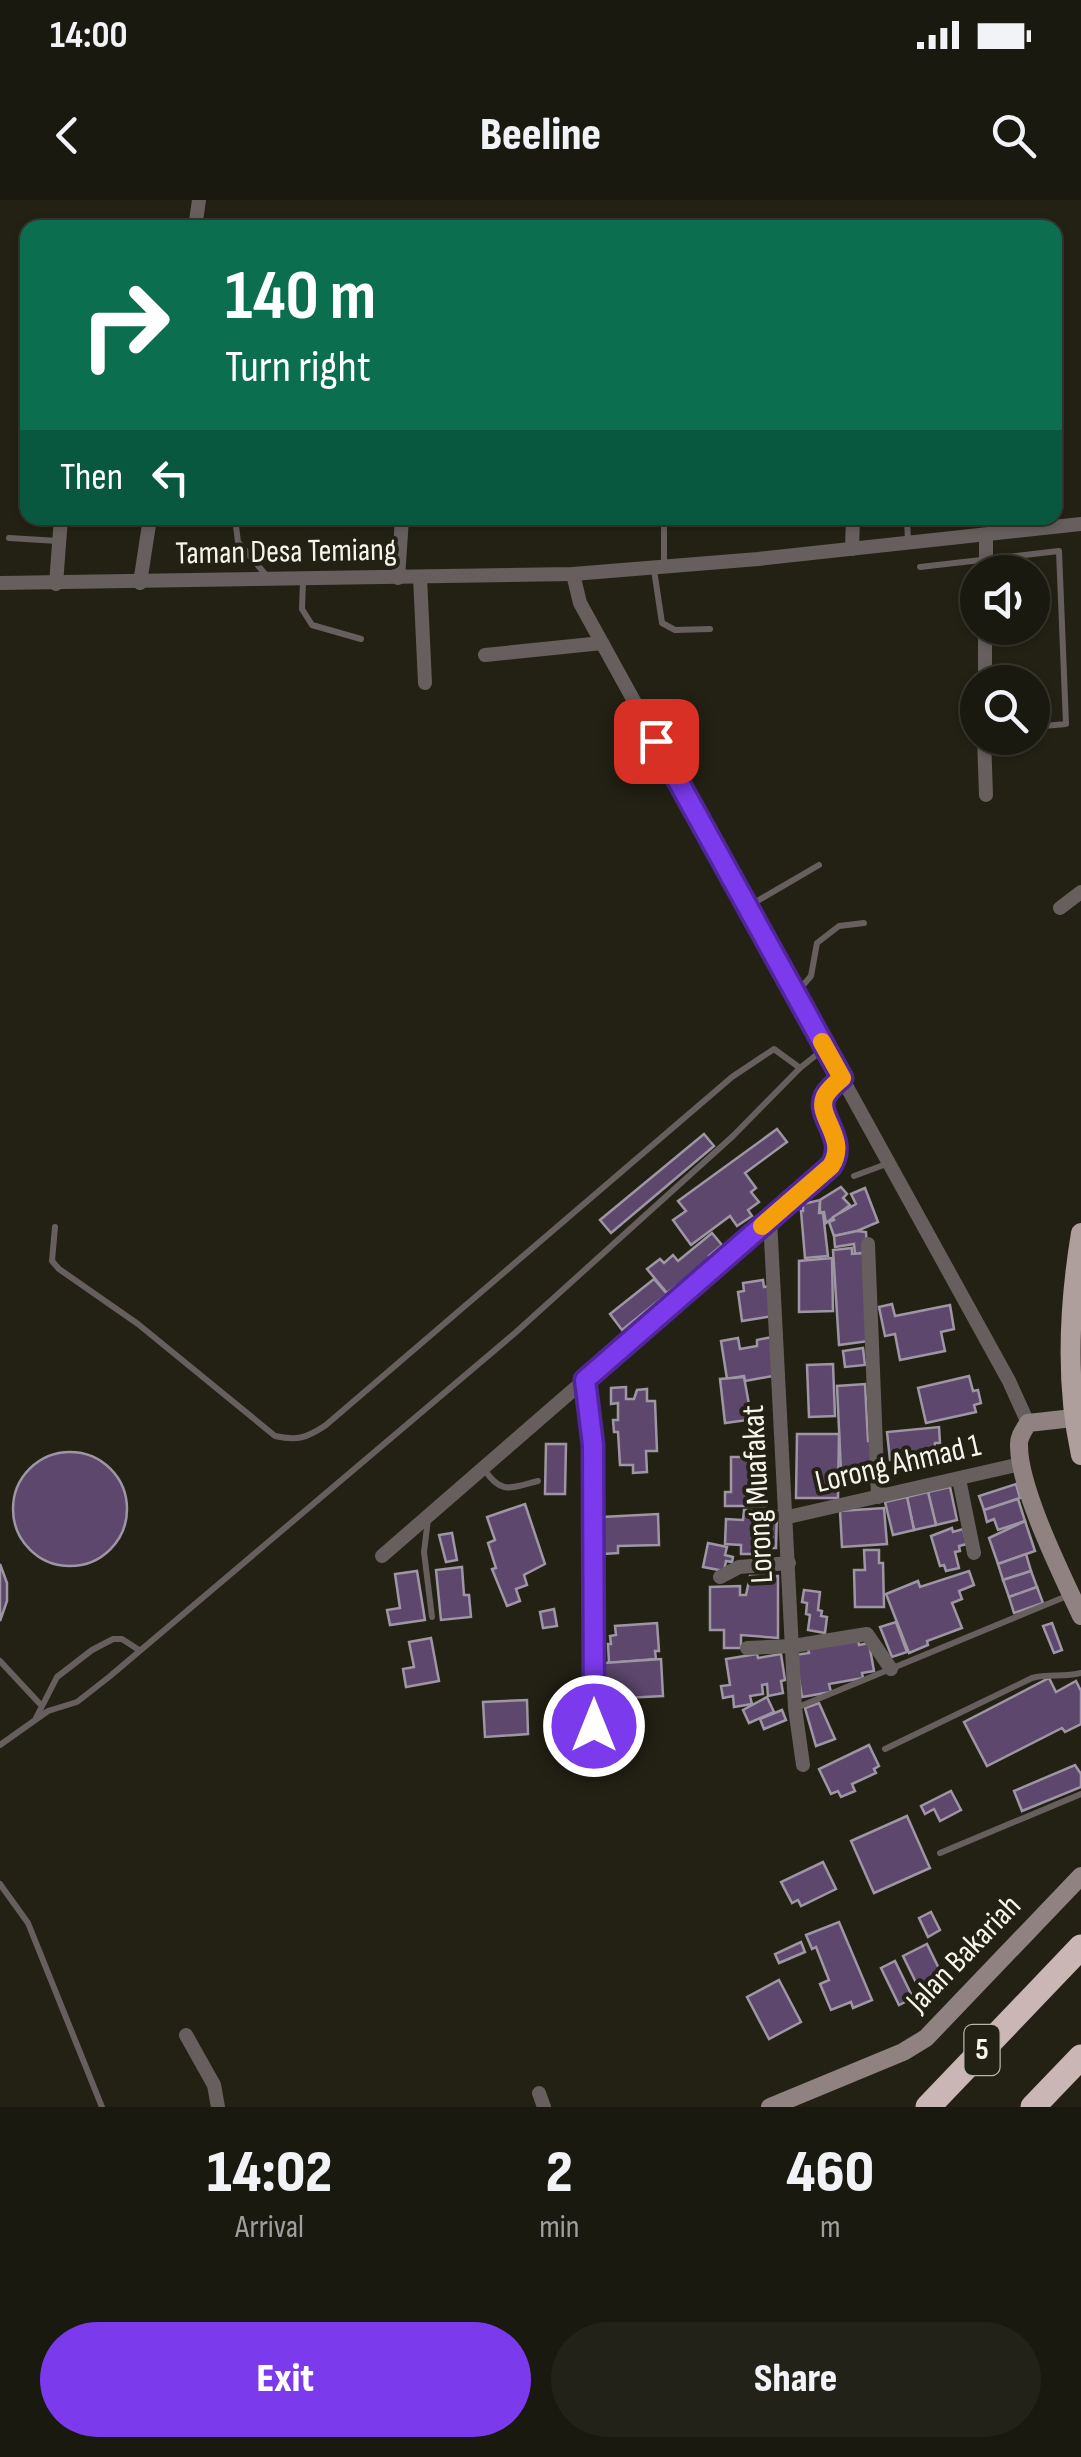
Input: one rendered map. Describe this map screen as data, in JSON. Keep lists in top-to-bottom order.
{
  "streets": {
    "highway": ["5"],
    "street": [
      "Taman Desa Temiang",
      "Lorong Ahmad 1",
      "Lorong Muafakat",
      "Jalan Bakariah"
    ]
  },
  "crossings": [
    ["Lorong Ahmad 1", "Lorong Muafakat"]
  ],
  "page": {
    "status": "14:00",
    "header": "Beeline",
    "turn": ["140 m", "Turn right"],
    "then": "Then",
    "eta": [
      "14:02",
      "Arrival",
      "2",
      "min",
      "460",
      "m"
    ],
    "buttons": ["Exit", "Share"]
  }
}
